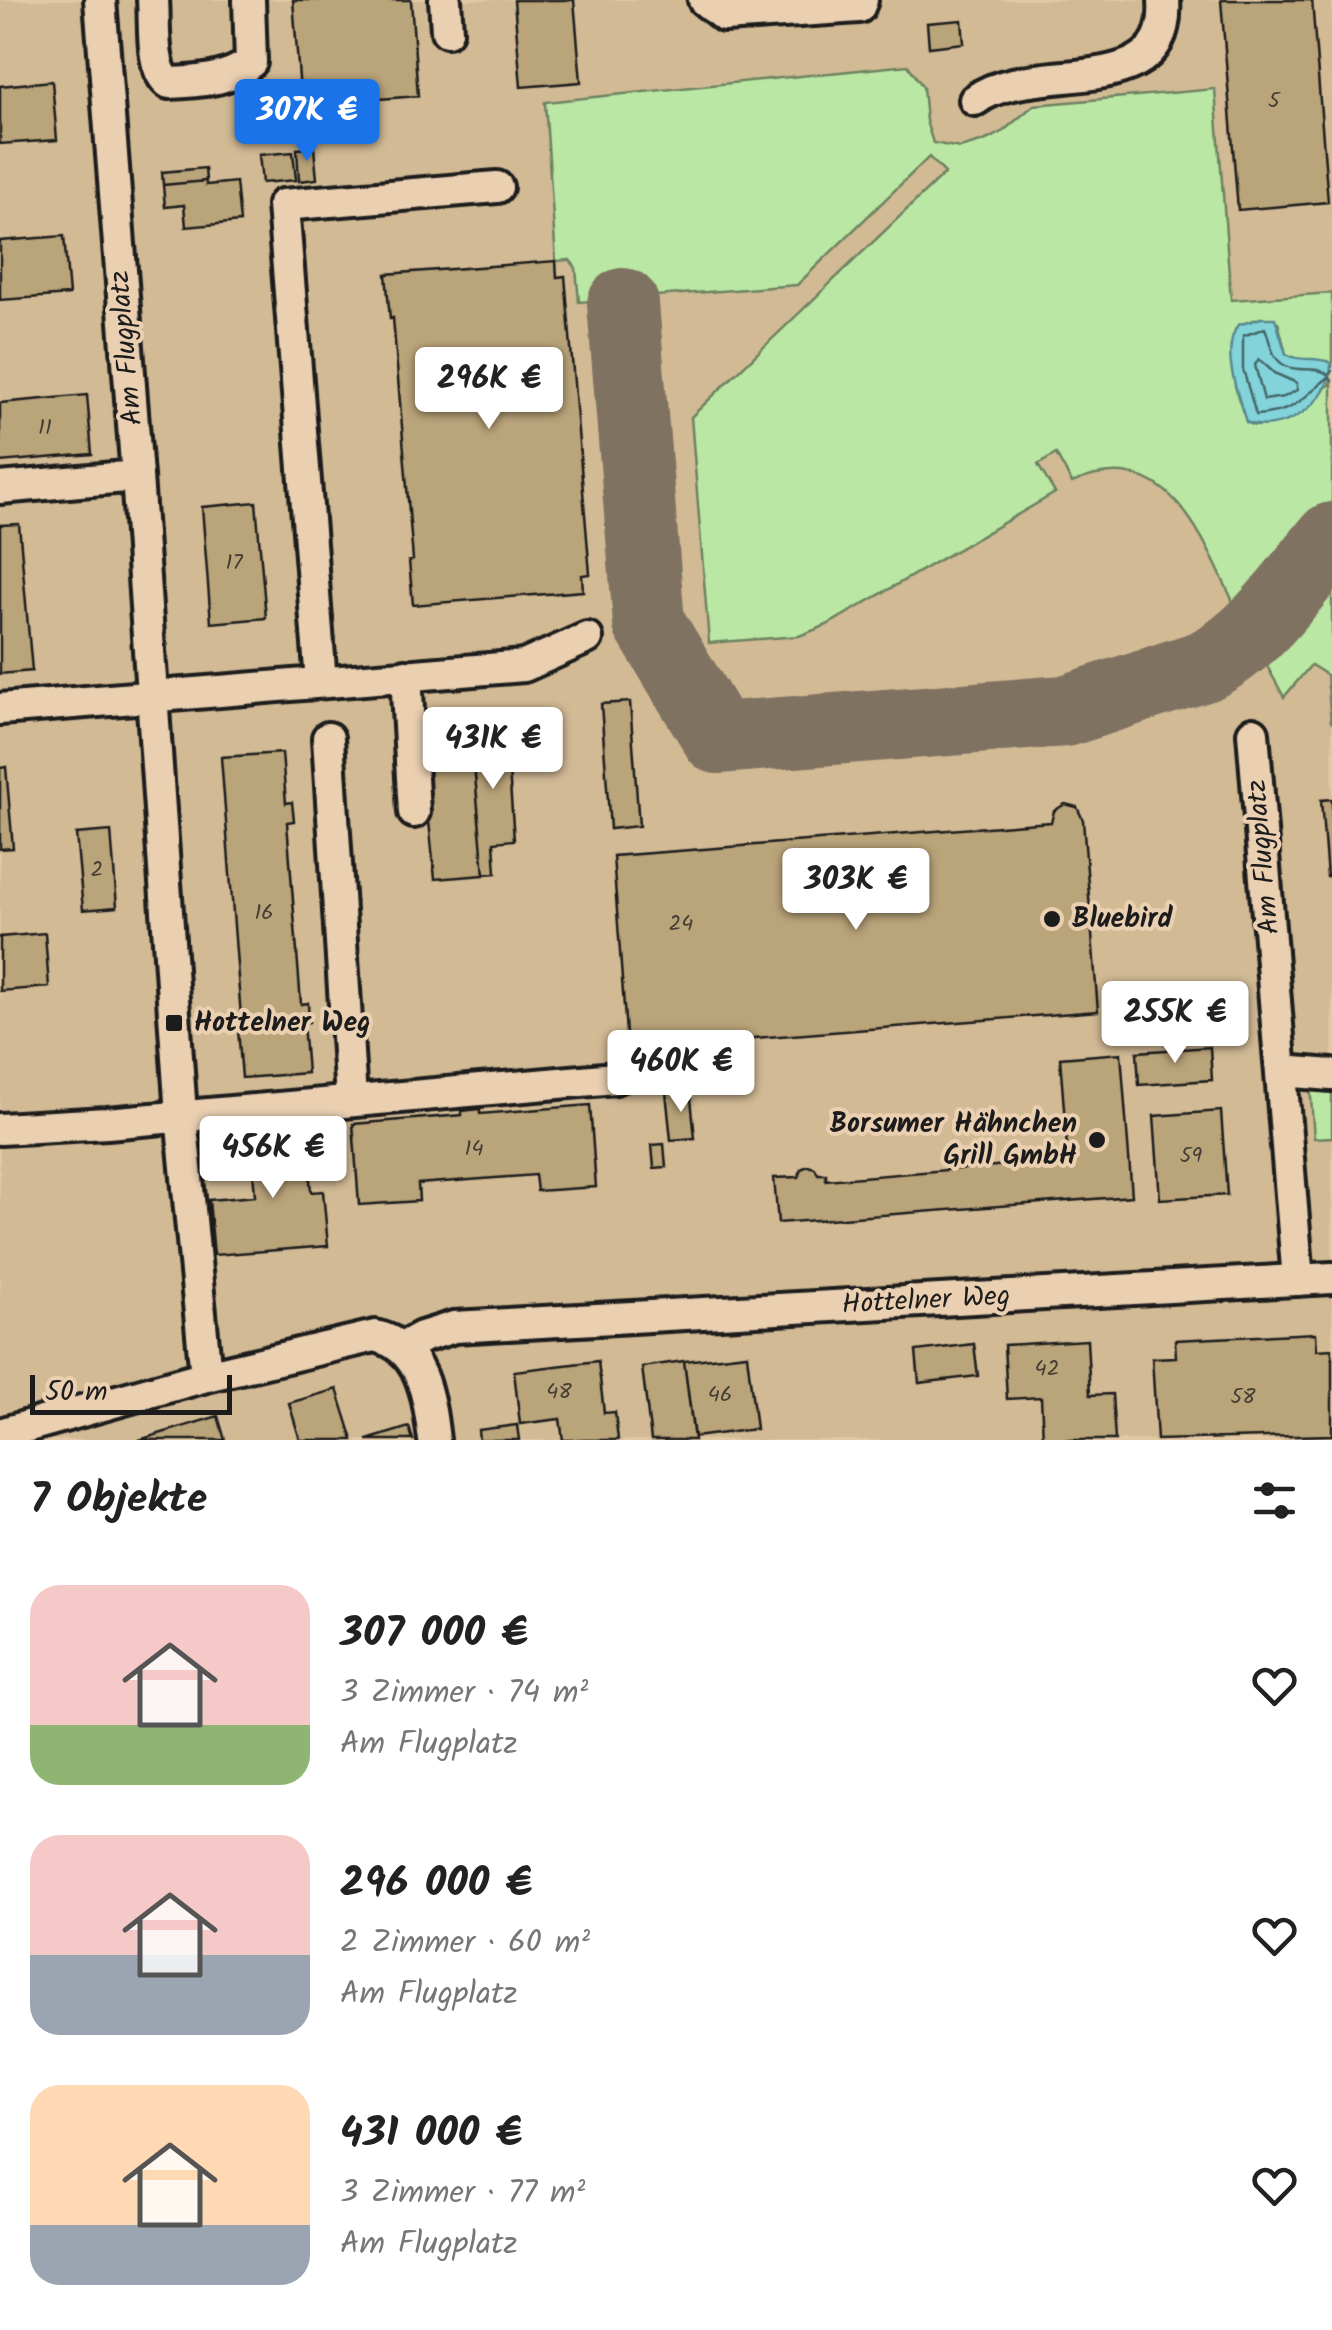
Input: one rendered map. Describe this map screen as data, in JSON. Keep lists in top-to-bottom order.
{
  "streets": {
    "street": ["Am Flugplatz", "Hottelner Weg"]
  },
  "crossings": [
    ["Am Flugplatz", "Hottelner Weg"]
  ],
  "places": {
    "other": ["Bluebird", "Borsumer Hähnchen Grill GmbH"],
    "transit": ["Hottelner Weg"]
  },
  "house_numbers": [
    "5",
    "11",
    "17",
    "2",
    "16",
    "24",
    "14",
    "59",
    "42",
    "48",
    "46",
    "58"
  ],
  "scale_bar": "50 m",
  "page": {
    "price": [
      "307K €",
      "296K €",
      "431K €",
      "303K €",
      "255K €",
      "460K €",
      "456K €"
    ],
    "scale": "50 m",
    "heading": "7 Objekte",
    "list": [
      {
        "name": "307 000 €",
        "note": "3 Zimmer · 74 m² · Am Flugplatz"
      },
      {
        "name": "296 000 €",
        "note": "2 Zimmer · 60 m² · Am Flugplatz"
      },
      {
        "name": "431 000 €",
        "note": "3 Zimmer · 77 m² · Am Flugplatz"
      }
    ]
  }
}
